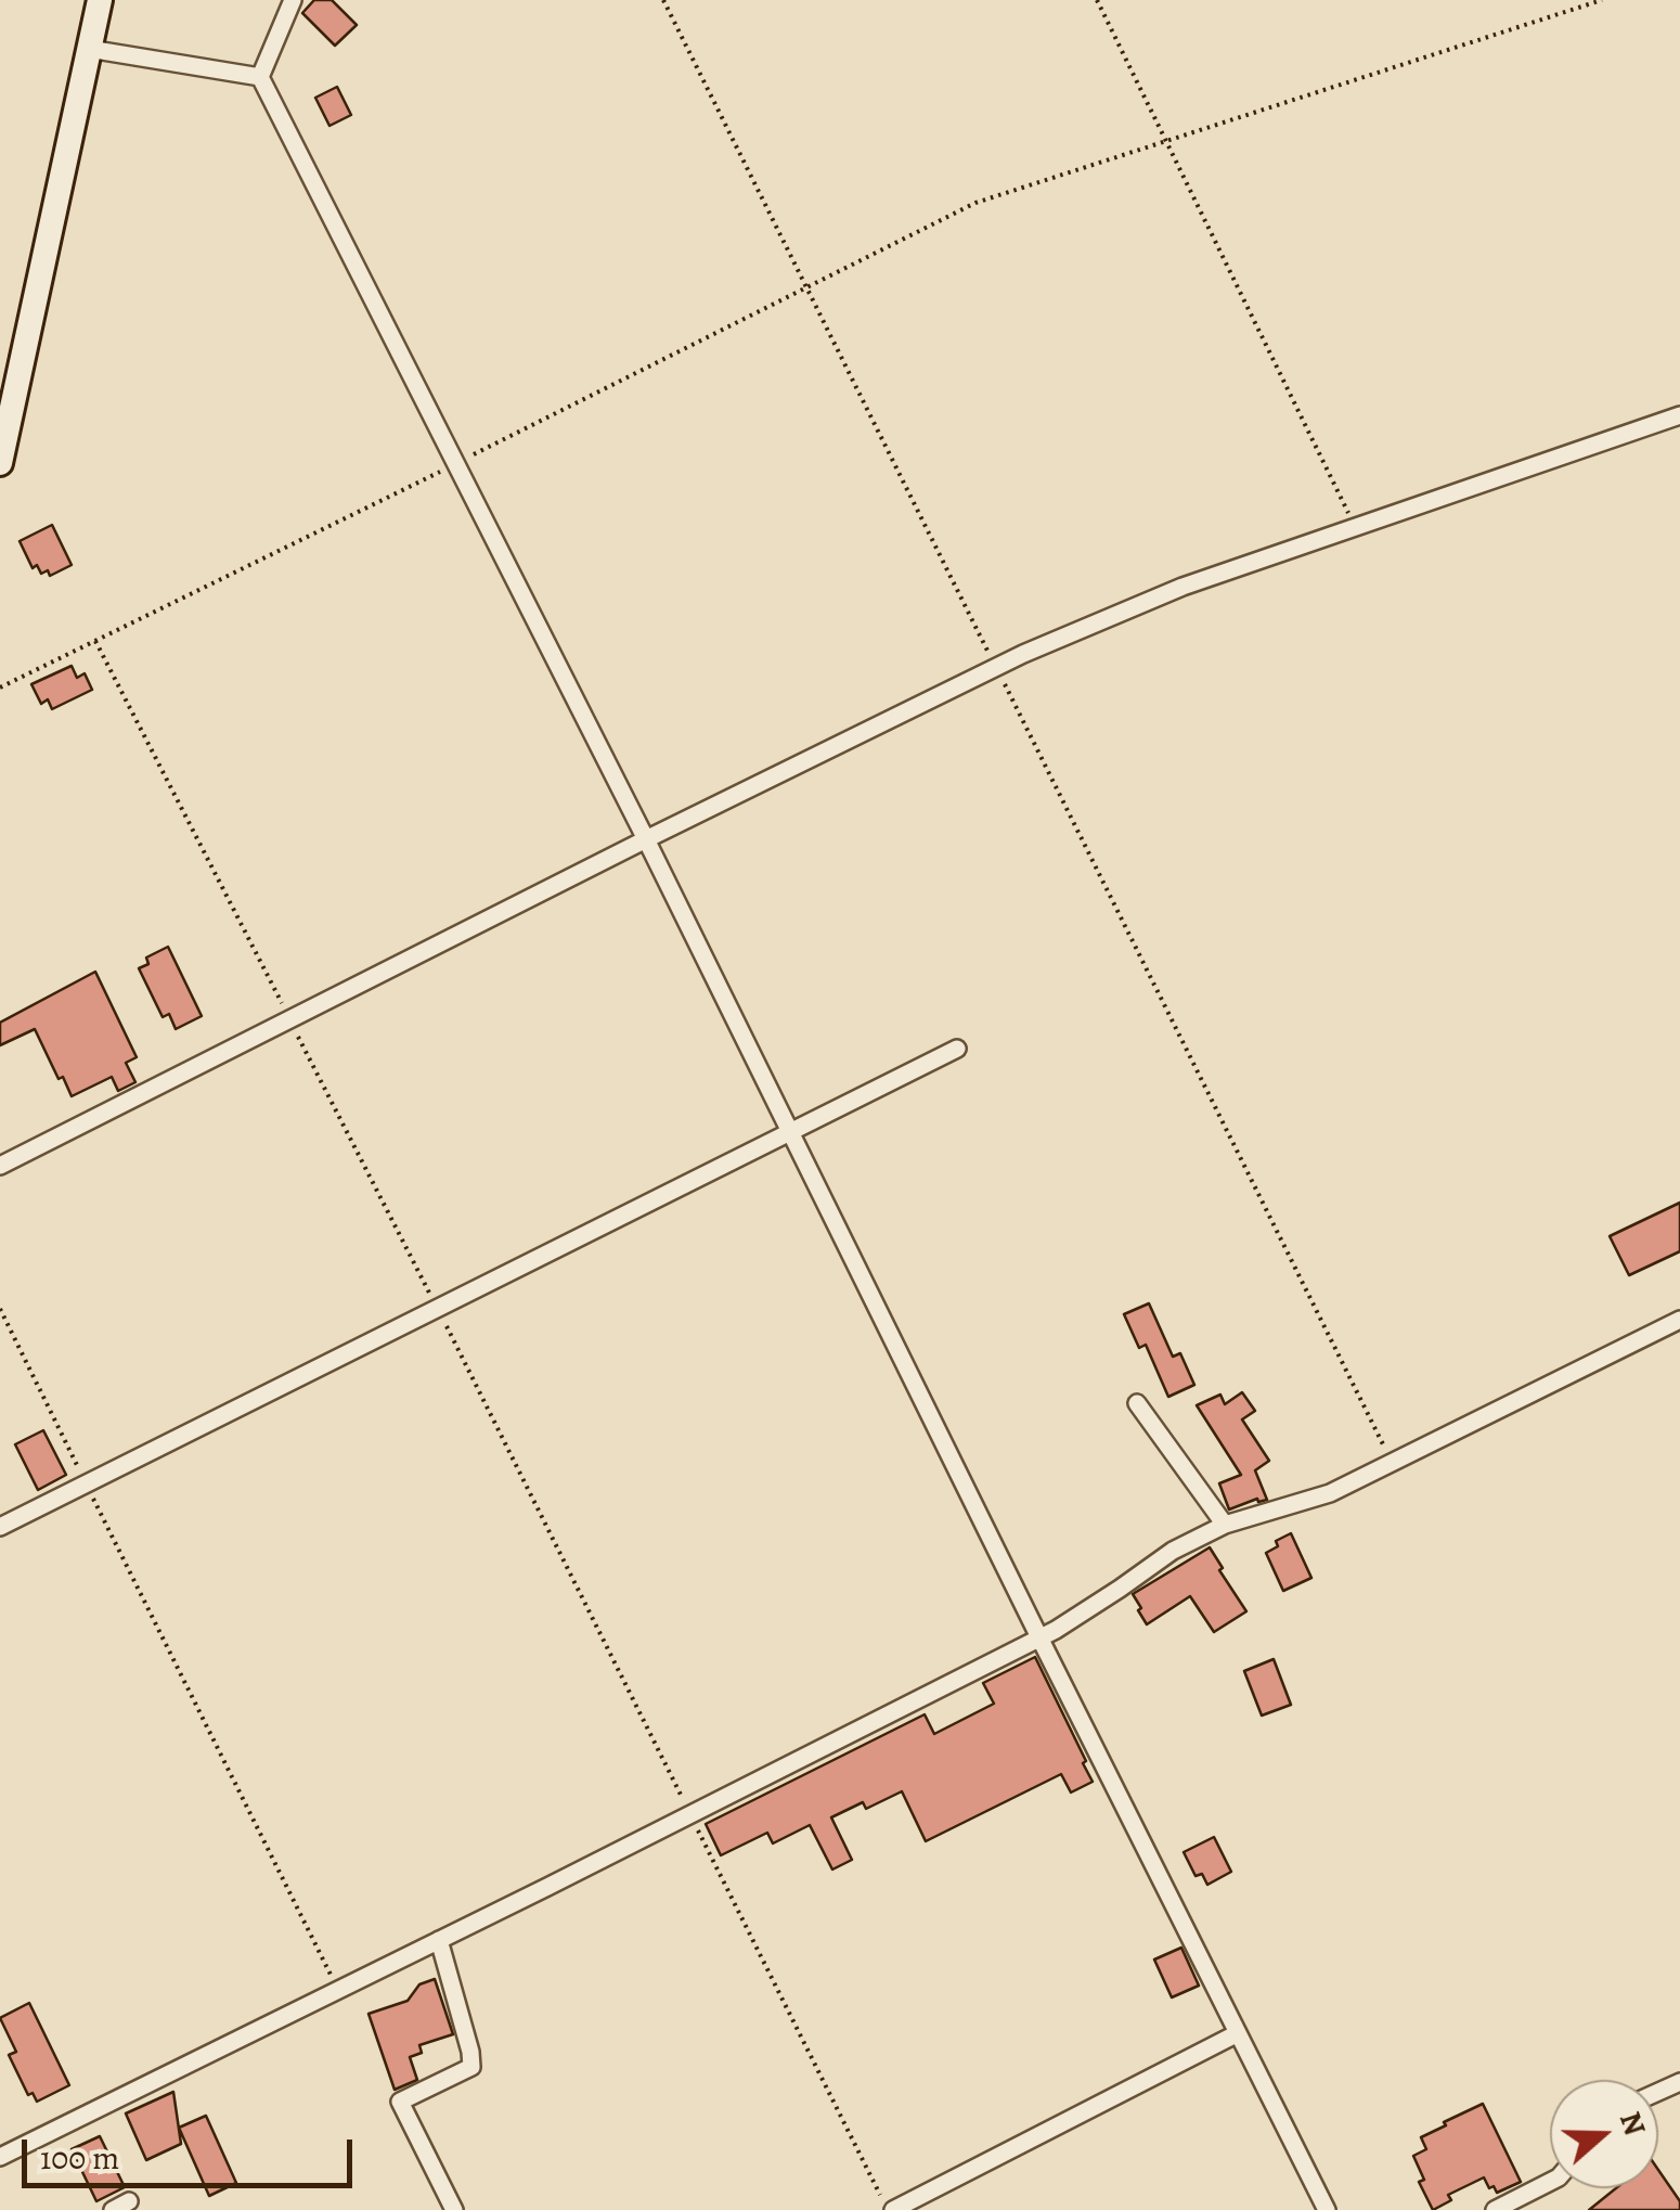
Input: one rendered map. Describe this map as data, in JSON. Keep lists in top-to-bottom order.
{
  "scale_bar": "100 m",
  "north": "right"
}
